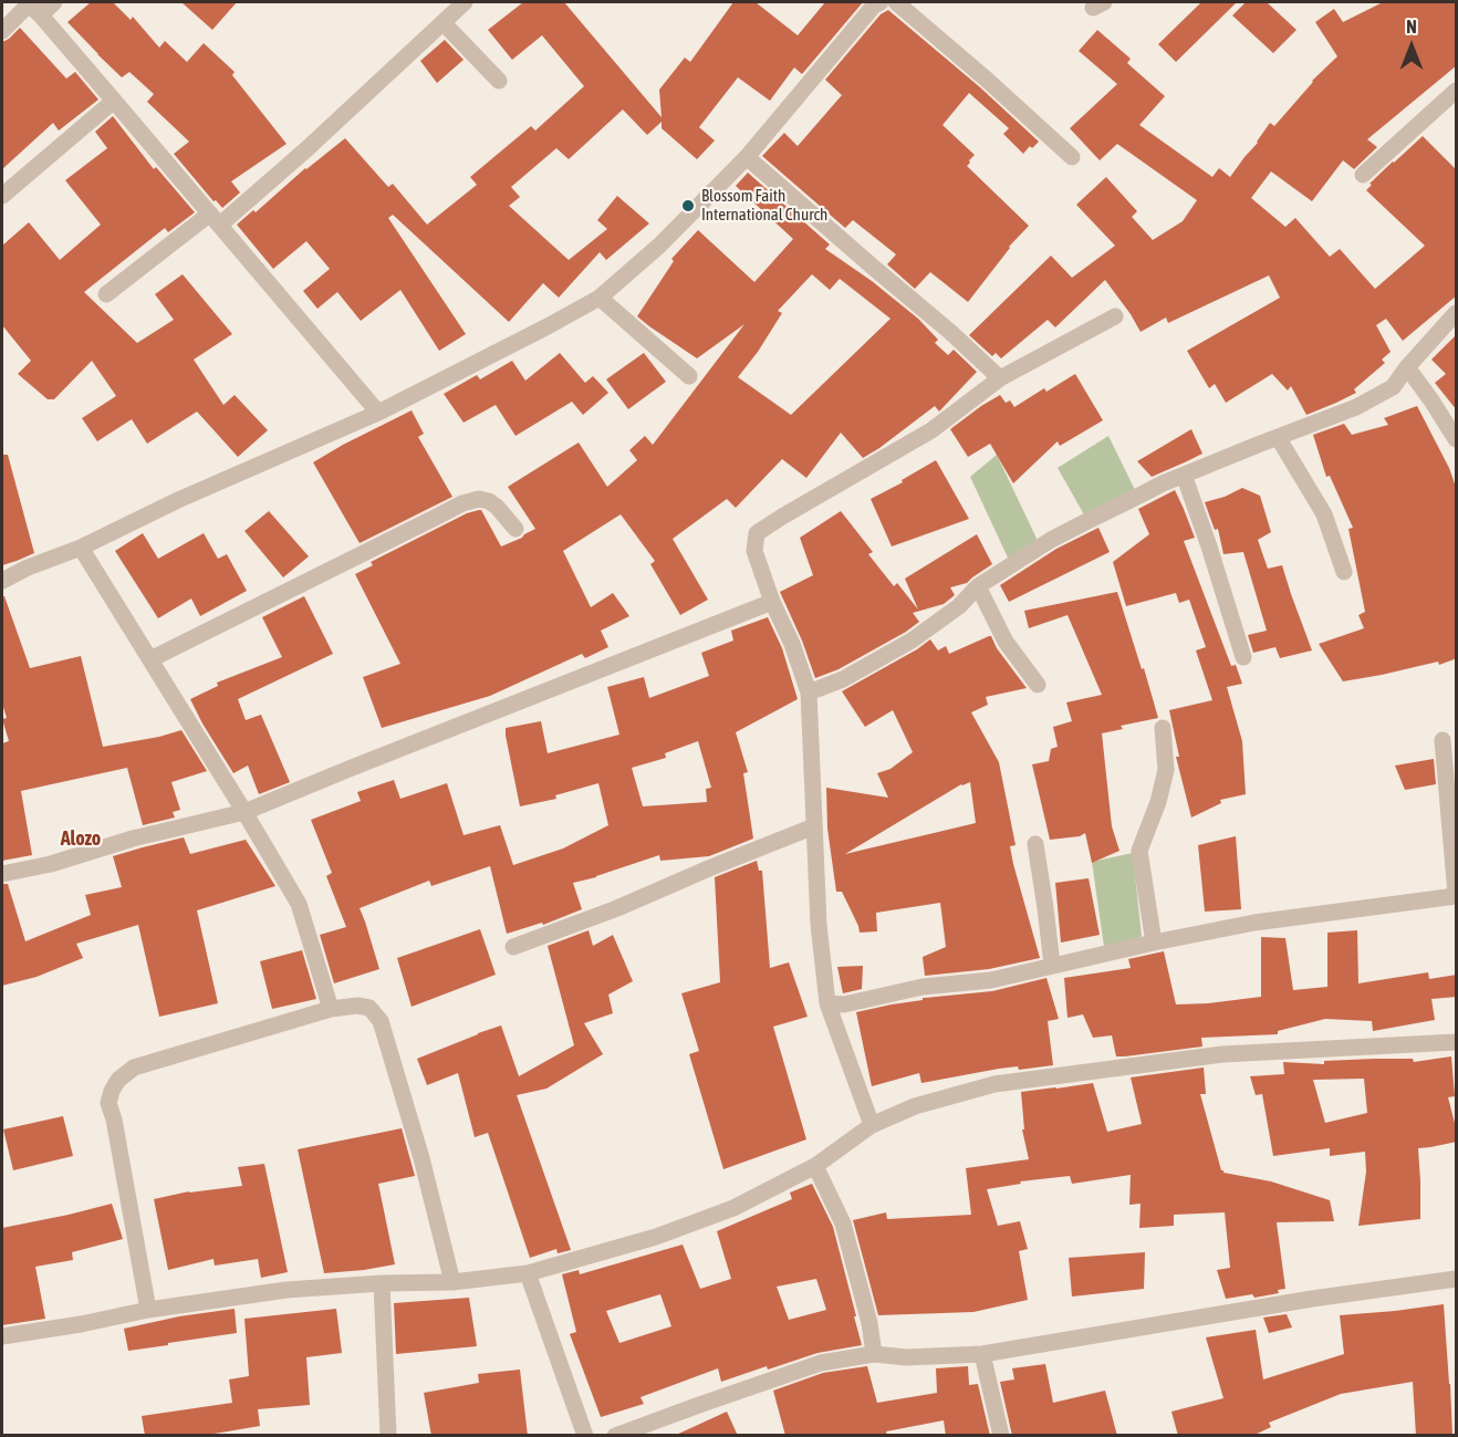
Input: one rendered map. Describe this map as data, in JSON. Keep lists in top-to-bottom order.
{
  "districts": ["Alozo"],
  "places": ["Blossom Faith International Church"],
  "north": "top"
}
